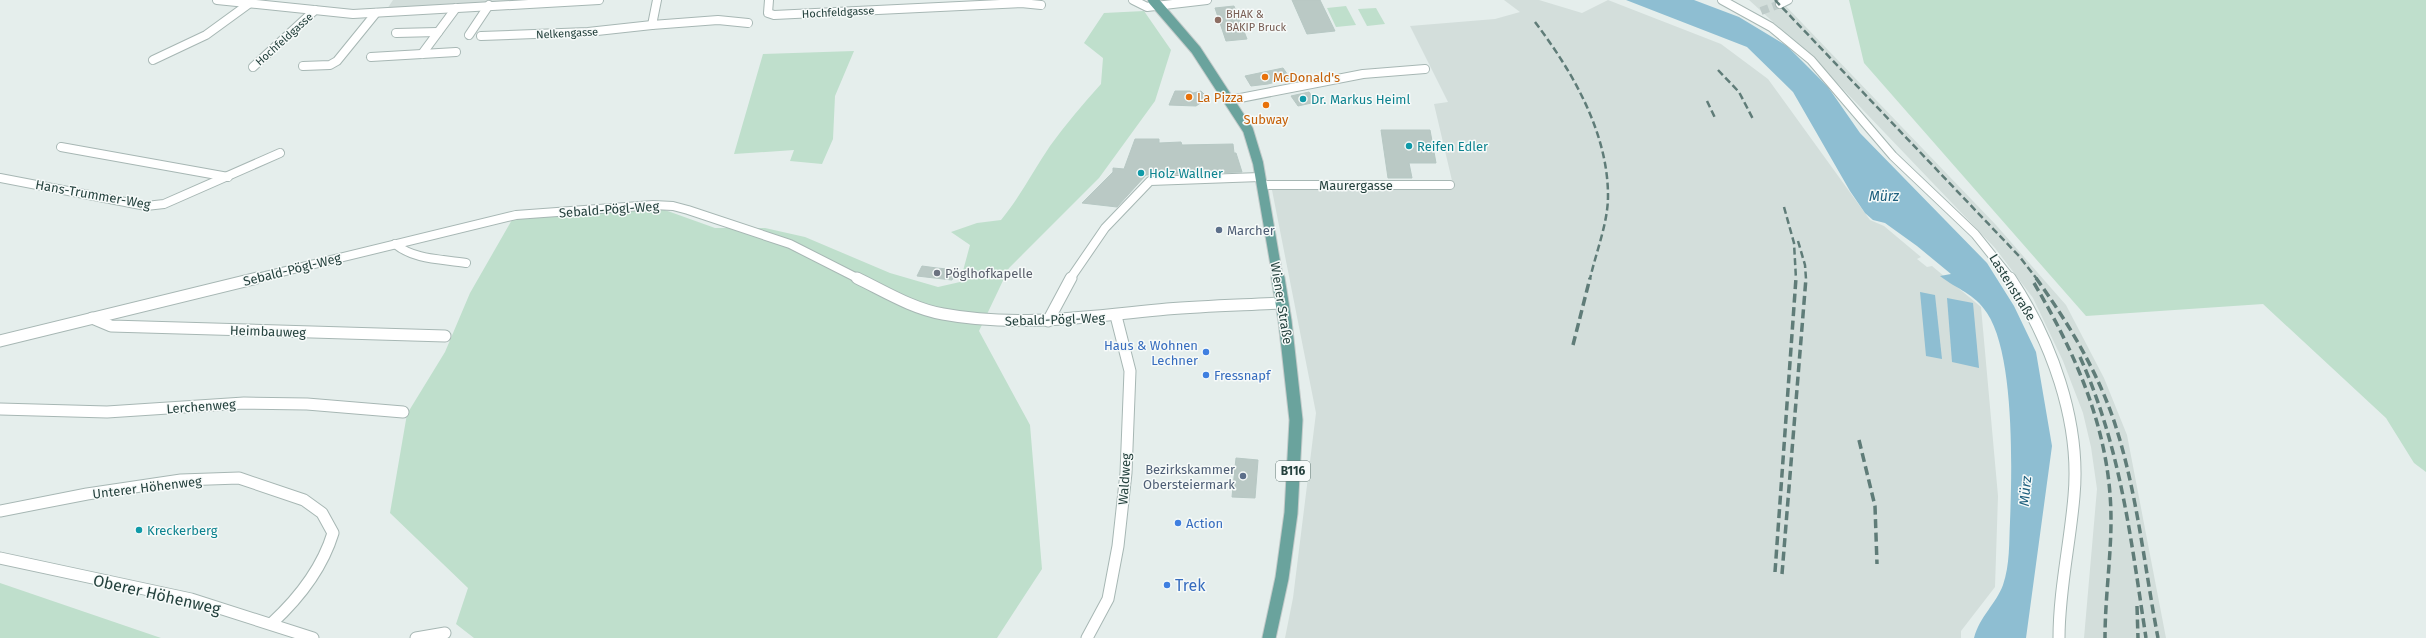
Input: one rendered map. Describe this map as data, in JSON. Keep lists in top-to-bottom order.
{
  "streets": {
    "main road": ["Wiener Straße", "B116"],
    "street": [
      "Hochfeldgasse",
      "Nelkengasse",
      "Maurergasse",
      "Hans-Trummer-Weg",
      "Sebald-Pögl-Weg",
      "Lastenstraße",
      "Heimbauweg",
      "Lerchenweg",
      "Waldweg",
      "Unterer Höhenweg",
      "Oberer Höhenweg"
    ]
  },
  "crossings": [
    ["Maurergasse", "Sebald-Pögl-Weg"],
    ["Maurergasse", "Wiener Straße"],
    ["Sebald-Pögl-Weg", "Wiener Straße"],
    ["Sebald-Pögl-Weg", "Heimbauweg"],
    ["Sebald-Pögl-Weg", "Waldweg"],
    ["Unterer Höhenweg", "Oberer Höhenweg"]
  ],
  "water": ["Mürz"],
  "places": [
    "BHAK & BAKIP Bruck",
    "McDonald's",
    "La Pizza",
    "Dr. Markus Heiml",
    "Subway",
    "Reifen Edler",
    "Holz Wallner",
    "Marcher",
    "Pöglhofkapelle",
    "Haus & Wohnen Lechner",
    "Fressnapf",
    "Bezirkskammer Obersteiermark",
    "Action",
    "Kreckerberg",
    "Trek"
  ]
}
